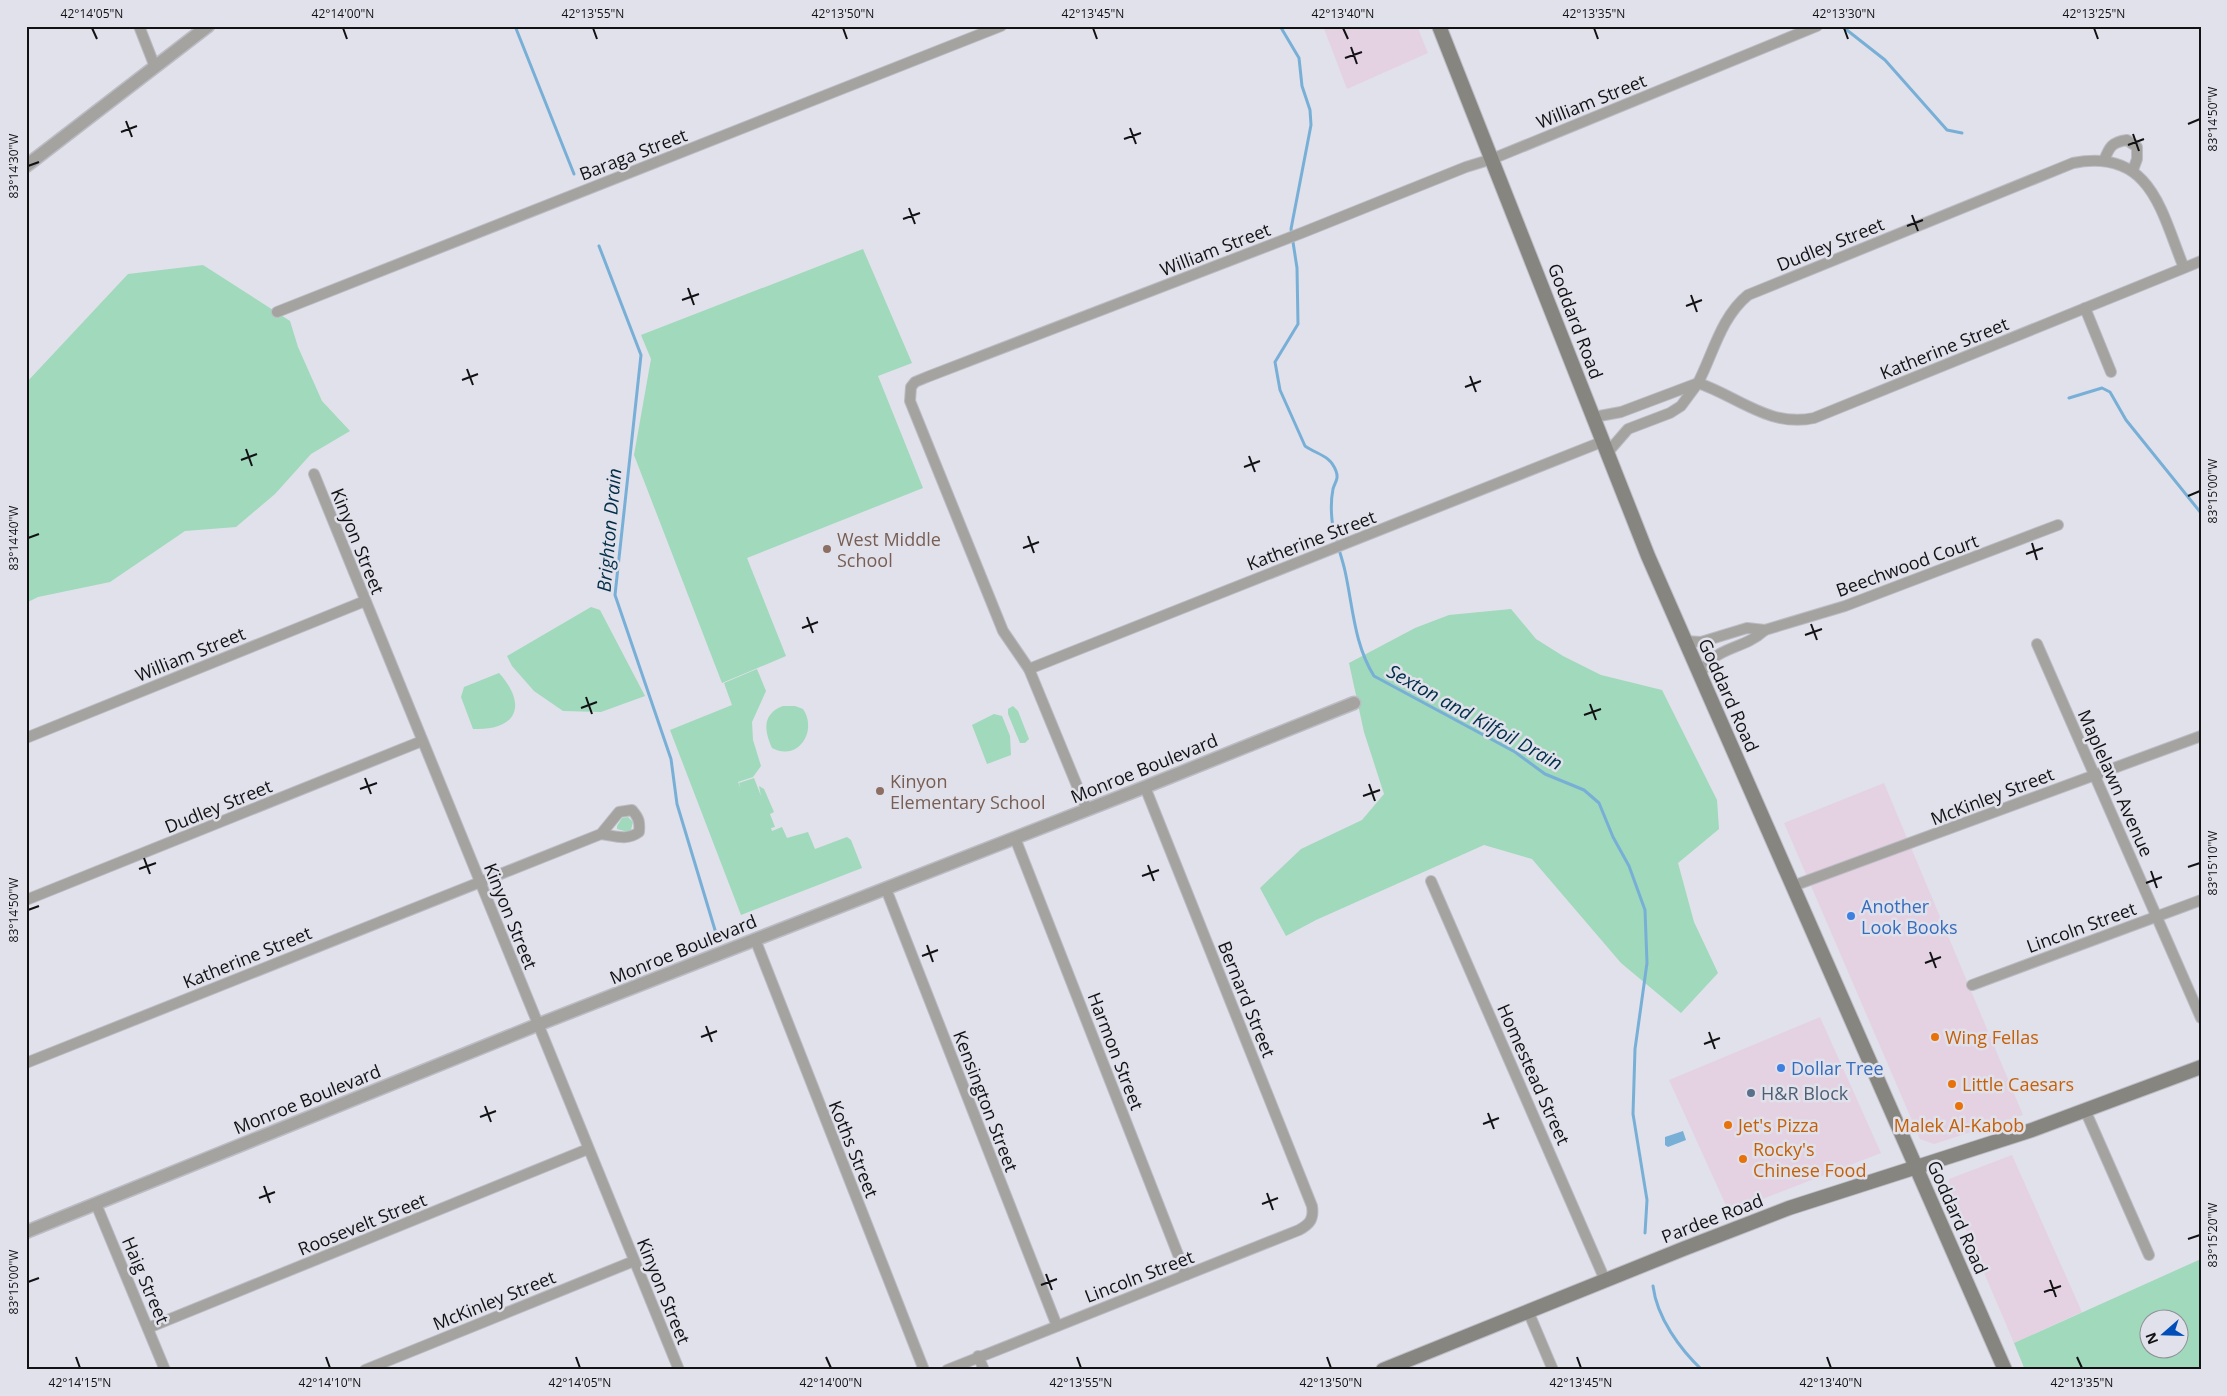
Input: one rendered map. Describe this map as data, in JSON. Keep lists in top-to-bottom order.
{
  "streets": {
    "main road": ["Goddard Road", "Pardee Road"],
    "street": [
      "William Street",
      "Baraga Street",
      "Dudley Street",
      "Katherine Street",
      "Kinyon Street",
      "Beechwood Court",
      "Monroe Boulevard",
      "Maplelawn Avenue",
      "McKinley Street",
      "Lincoln Street",
      "Bernard Street",
      "Harmon Street",
      "Homestead Street",
      "Kensington Street",
      "Koths Street",
      "Roosevelt Street",
      "Haig Street"
    ]
  },
  "crossings": [
    ["William Street", "Goddard Road"],
    ["William Street", "Katherine Street"],
    ["William Street", "Kinyon Street"],
    ["Dudley Street", "Katherine Street"],
    ["Dudley Street", "Kinyon Street"],
    ["Goddard Road", "Katherine Street"],
    ["Goddard Road", "Beechwood Court"],
    ["Goddard Road", "McKinley Street"],
    ["Goddard Road", "Pardee Road"],
    ["Katherine Street", "Kinyon Street"],
    ["Kinyon Street", "Monroe Boulevard"],
    ["Kinyon Street", "McKinley Street"],
    ["Kinyon Street", "Roosevelt Street"],
    ["Monroe Boulevard", "Bernard Street"],
    ["Monroe Boulevard", "Harmon Street"],
    ["Monroe Boulevard", "Kensington Street"],
    ["Monroe Boulevard", "Koths Street"],
    ["Monroe Boulevard", "Haig Street"],
    ["Maplelawn Avenue", "McKinley Street"],
    ["Maplelawn Avenue", "Lincoln Street"],
    ["Lincoln Street", "Bernard Street"],
    ["Lincoln Street", "Harmon Street"],
    ["Lincoln Street", "Kensington Street"],
    ["Homestead Street", "Pardee Road"],
    ["Roosevelt Street", "Haig Street"]
  ],
  "water": ["Brighton Drain", "Sexton and Kilfoil Drain"],
  "places": [
    "West Middle School",
    "Kinyon Elementary School",
    "Another Look Books",
    "Wing Fellas",
    "Dollar Tree",
    "Little Caesars",
    "H&R Block",
    "Malek Al-Kabob",
    "Jet's Pizza",
    "Rocky's Chinese Food"
  ],
  "north": "left",
  "coordinates": [
    "42°14'05\"N",
    "42°14'00\"N",
    "42°13'55\"N",
    "42°13'50\"N",
    "42°13'45\"N",
    "42°13'40\"N",
    "42°13'35\"N",
    "42°13'30\"N",
    "42°13'25\"N",
    "83°14'50\"W",
    "83°14'30\"W",
    "83°15'00\"W",
    "83°14'40\"W",
    "83°15'10\"W",
    "83°15'20\"W",
    "42°14'15\"N",
    "42°14'10\"N"
  ]
}
